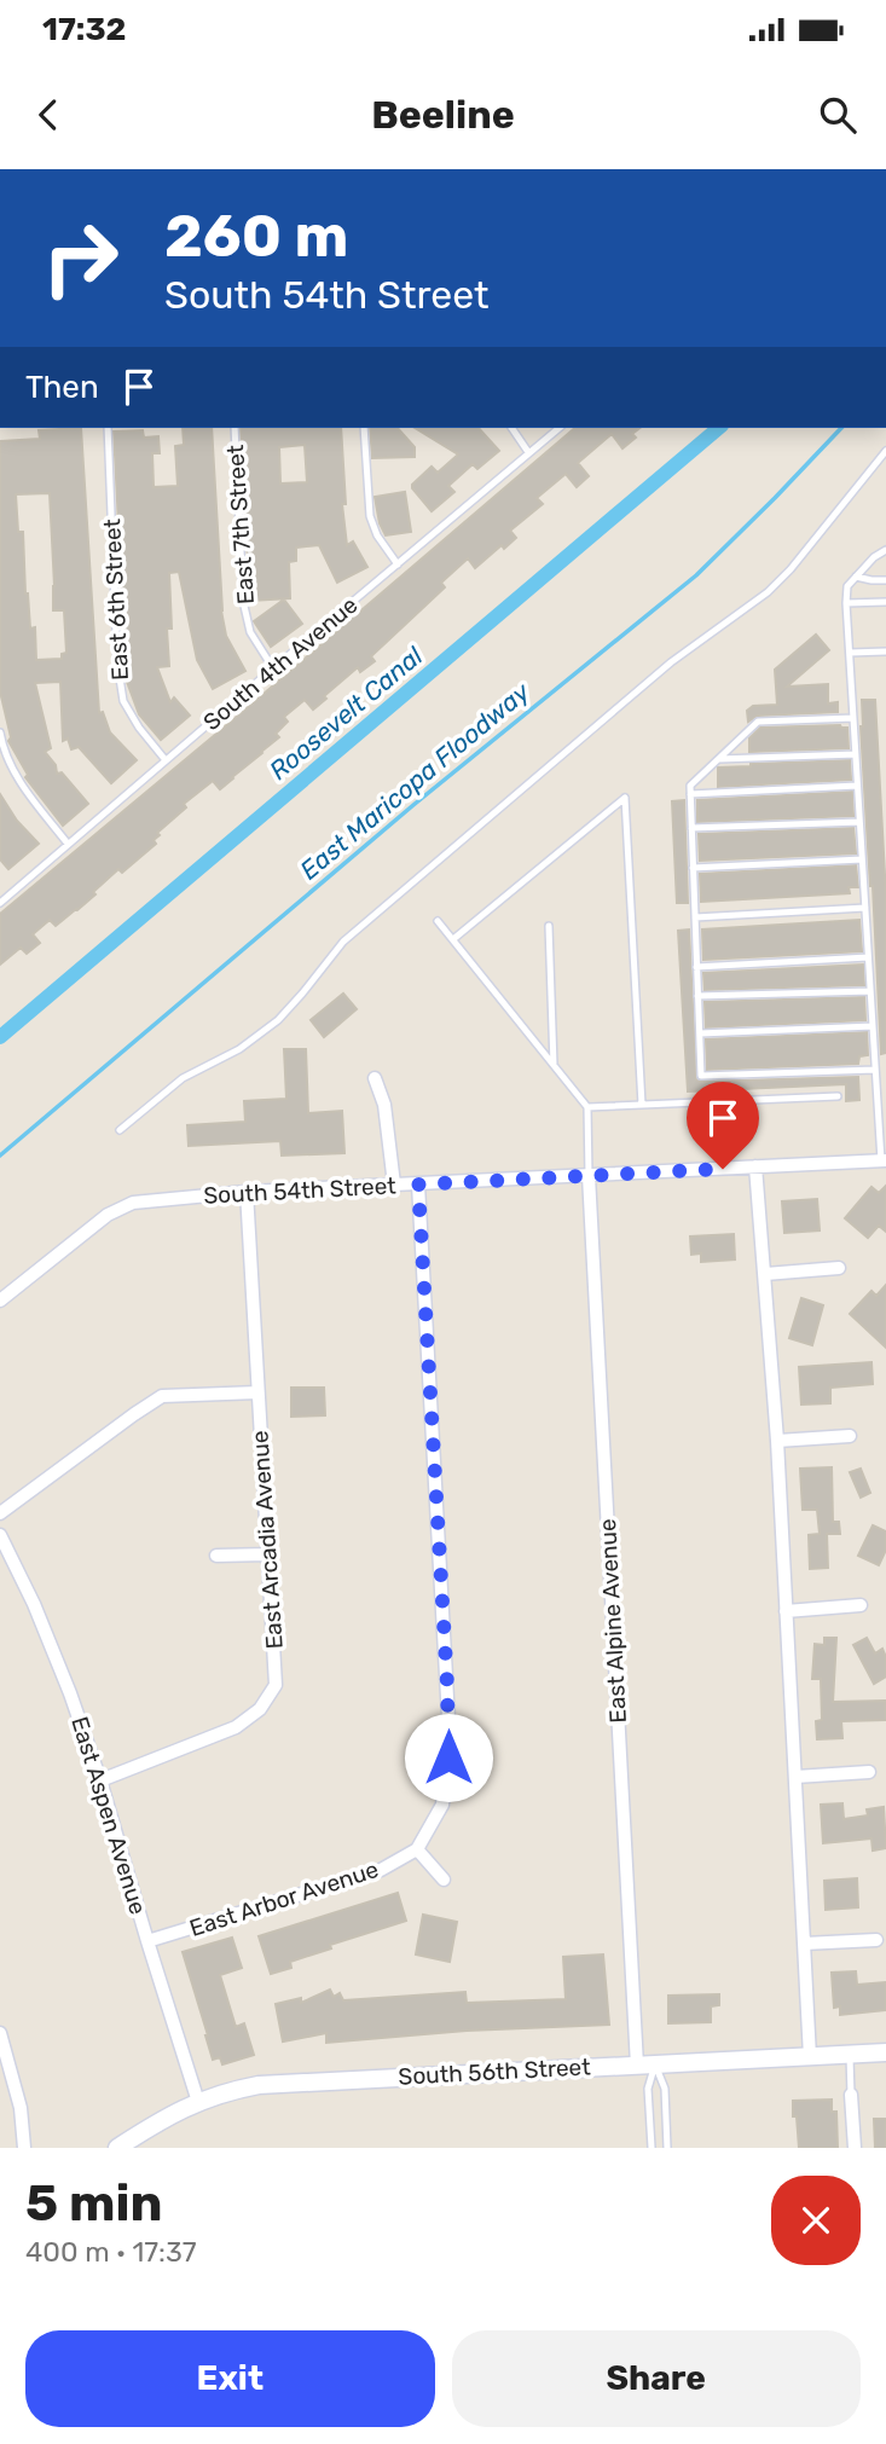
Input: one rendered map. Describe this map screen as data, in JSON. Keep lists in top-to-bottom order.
{
  "streets": {
    "street": [
      "South 54th Street",
      "East Arcadia Avenue",
      "East Alpine Avenue",
      "East Aspen Avenue",
      "East Arbor Avenue",
      "South 56th Street"
    ],
    "lane": ["East 7th Street", "East 6th Street", "South 4th Avenue"]
  },
  "crossings": [
    ["East 7th Street", "South 4th Avenue"],
    ["East 6th Street", "South 4th Avenue"],
    ["South 54th Street", "East Arcadia Avenue"],
    ["South 54th Street", "East Alpine Avenue"],
    ["East Arcadia Avenue", "East Aspen Avenue"],
    ["East Alpine Avenue", "South 56th Street"],
    ["East Aspen Avenue", "East Arbor Avenue"],
    ["East Aspen Avenue", "South 56th Street"]
  ],
  "water": ["Roosevelt Canal", "East Maricopa Floodway"],
  "page": {
    "status": "17:32",
    "header": "Beeline",
    "turn": ["260 m", "South 54th Street"],
    "then": "Then",
    "heading": ["5 min", "400 m · 17:37"],
    "buttons": ["Exit", "Share"]
  }
}
